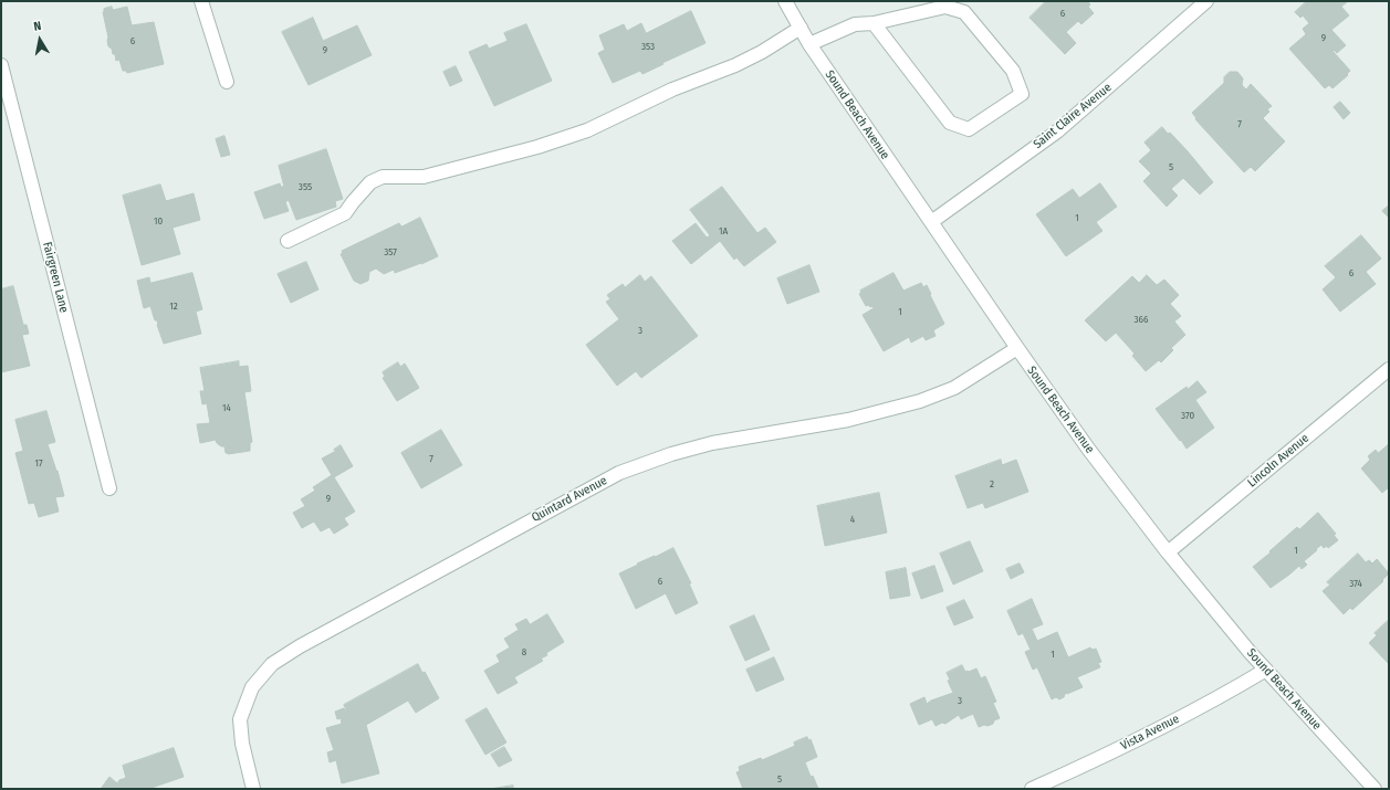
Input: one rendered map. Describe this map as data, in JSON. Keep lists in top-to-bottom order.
{
  "streets": {
    "street": [
      "Sound Beach Avenue",
      "Saint Claire Avenue",
      "Fairgreen Lane",
      "Lincoln Avenue",
      "Quintard Avenue",
      "Vista Avenue"
    ]
  },
  "crossings": [
    ["Sound Beach Avenue", "Saint Claire Avenue"],
    ["Sound Beach Avenue", "Lincoln Avenue"],
    ["Sound Beach Avenue", "Quintard Avenue"],
    ["Sound Beach Avenue", "Vista Avenue"]
  ],
  "house_numbers": [
    "6",
    "9",
    "6",
    "353",
    "9",
    "7",
    "5",
    "355",
    "1",
    "10",
    "1A",
    "357",
    "6",
    "12",
    "1",
    "366",
    "3",
    "14",
    "370",
    "7",
    "17",
    "2",
    "9",
    "4",
    "1",
    "6",
    "374",
    "8",
    "1",
    "3",
    "5"
  ],
  "north": "top"
}
